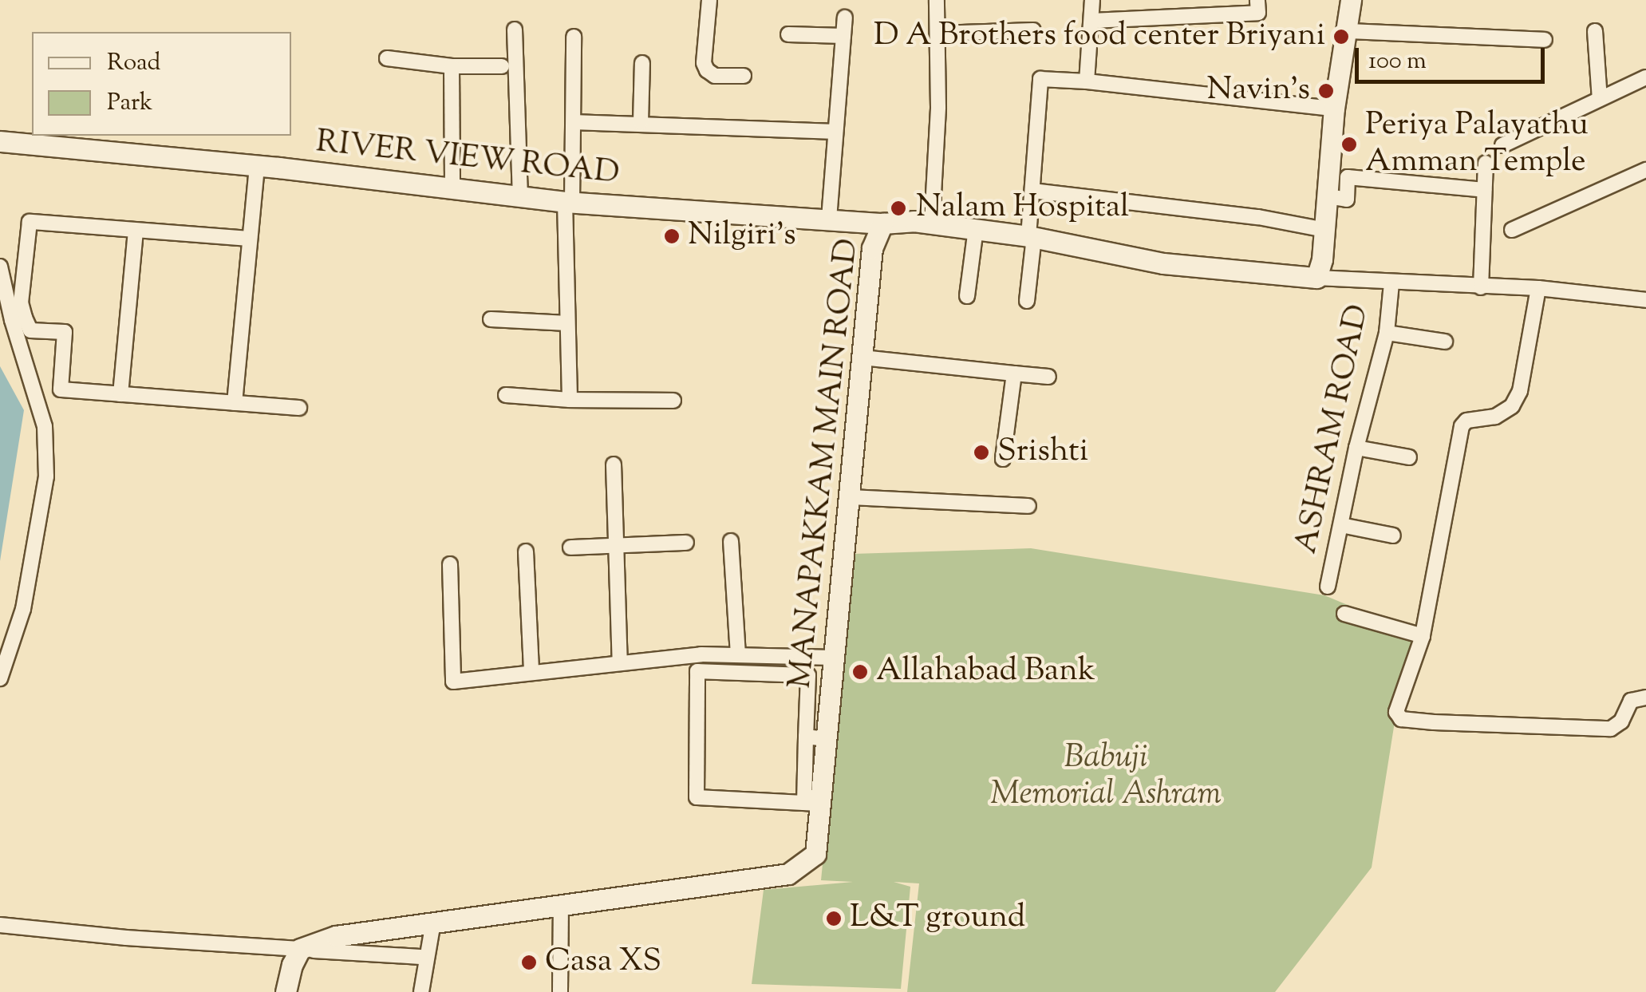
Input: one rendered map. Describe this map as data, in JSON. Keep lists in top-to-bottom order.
{
  "streets": {
    "main road": ["RIVER VIEW ROAD", "MANAPAKKAM MAIN ROAD"],
    "street": ["ASHRAM ROAD"]
  },
  "crossings": [
    ["RIVER VIEW ROAD", "MANAPAKKAM MAIN ROAD"]
  ],
  "parks": ["Babuji Memorial Ashram"],
  "places": [
    "D A Brothers food center Briyani",
    "Navin's",
    "Periya Palayathu Amman Temple",
    "Nalam Hospital",
    "Nilgiri's",
    "Srishti",
    "Allahabad Bank",
    "L&T ground",
    "Casa XS"
  ],
  "legend": ["Road", "Park"],
  "scale_bar": "100 m"
}
